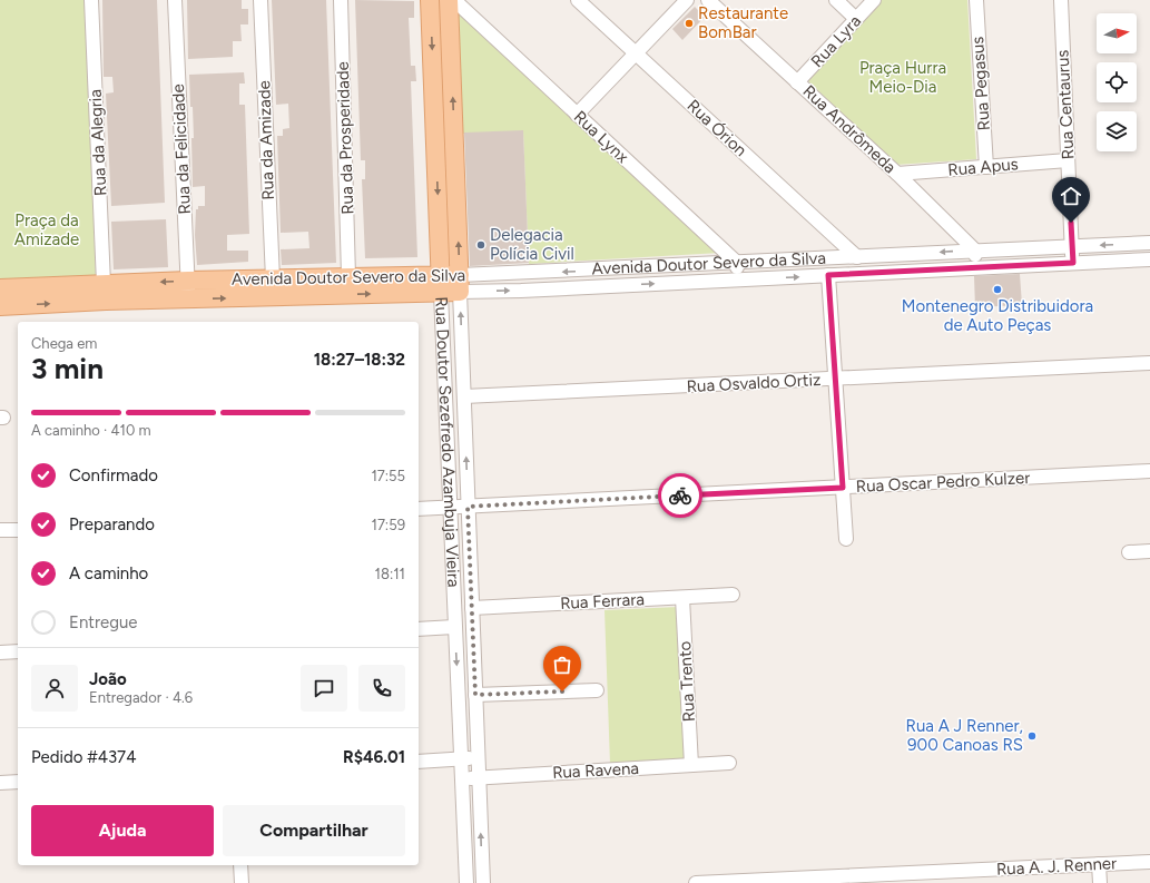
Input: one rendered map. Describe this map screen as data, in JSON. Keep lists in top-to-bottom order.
{
  "streets": {
    "main road": ["Avenida Doutor Severo da Silva", "Rua Doutor Sezefredo Azambuja Vieira"],
    "street": [
      "Rua Lyra",
      "Rua Pegasus",
      "Rua Centaurus",
      "Rua Órion",
      "Rua Andrômeda",
      "Rua Lynx",
      "Rua da Prosperidade",
      "Rua da Amizade",
      "Rua da Alegria",
      "Rua da Felicidade",
      "Rua Apus",
      "Rua Osvaldo Ortiz",
      "Rua Oscar Pedro Kulzer",
      "Rua Ferrara",
      "Rua Trento",
      "Rua Ravena",
      "Rua A. J. Renner"
    ]
  },
  "crossings": [
    ["Rua Lyra", "Rua Andrômeda"],
    ["Rua Pegasus", "Rua Apus"],
    ["Rua Centaurus", "Rua Apus"],
    ["Rua Centaurus", "Avenida Doutor Severo da Silva"],
    ["Rua Órion", "Avenida Doutor Severo da Silva"],
    ["Rua Andrômeda", "Rua Apus"],
    ["Rua Andrômeda", "Avenida Doutor Severo da Silva"],
    ["Rua Lynx", "Avenida Doutor Severo da Silva"],
    ["Rua da Prosperidade", "Avenida Doutor Severo da Silva"],
    ["Rua da Amizade", "Avenida Doutor Severo da Silva"],
    ["Rua da Alegria", "Avenida Doutor Severo da Silva"],
    ["Rua da Felicidade", "Avenida Doutor Severo da Silva"],
    ["Avenida Doutor Severo da Silva", "Rua Doutor Sezefredo Azambuja Vieira"],
    ["Rua Osvaldo Ortiz", "Rua Doutor Sezefredo Azambuja Vieira"],
    ["Rua Doutor Sezefredo Azambuja Vieira", "Rua Oscar Pedro Kulzer"],
    ["Rua Doutor Sezefredo Azambuja Vieira", "Rua Ferrara"],
    ["Rua Doutor Sezefredo Azambuja Vieira", "Rua Ravena"],
    ["Rua Ferrara", "Rua Trento"],
    ["Rua Trento", "Rua Ravena"]
  ],
  "parks": ["Praça Hurra Meio-Dia", "Praça da Amizade"],
  "places": [
    "Restaurante BomBar",
    "Delegacia Polícia Civil",
    "Montenegro Distribuidora de Auto Peças",
    "Rua A J Renner, 900 Canoas RS"
  ],
  "north": "right",
  "page": {
    "heading": ["3 min", "Chega em", "18:27–18:32"],
    "panel": [
      "João",
      "Entregador · 4.6",
      "Pedido #4374",
      "R$46.01"
    ],
    "bar": "A caminho · 410 m",
    "list": [
      ["Confirmado", "17:55"],
      ["Preparando", "17:59"],
      ["A caminho", "18:11"],
      "Entregue"
    ],
    "buttons": ["Ajuda", "Compartilhar"]
  }
}
